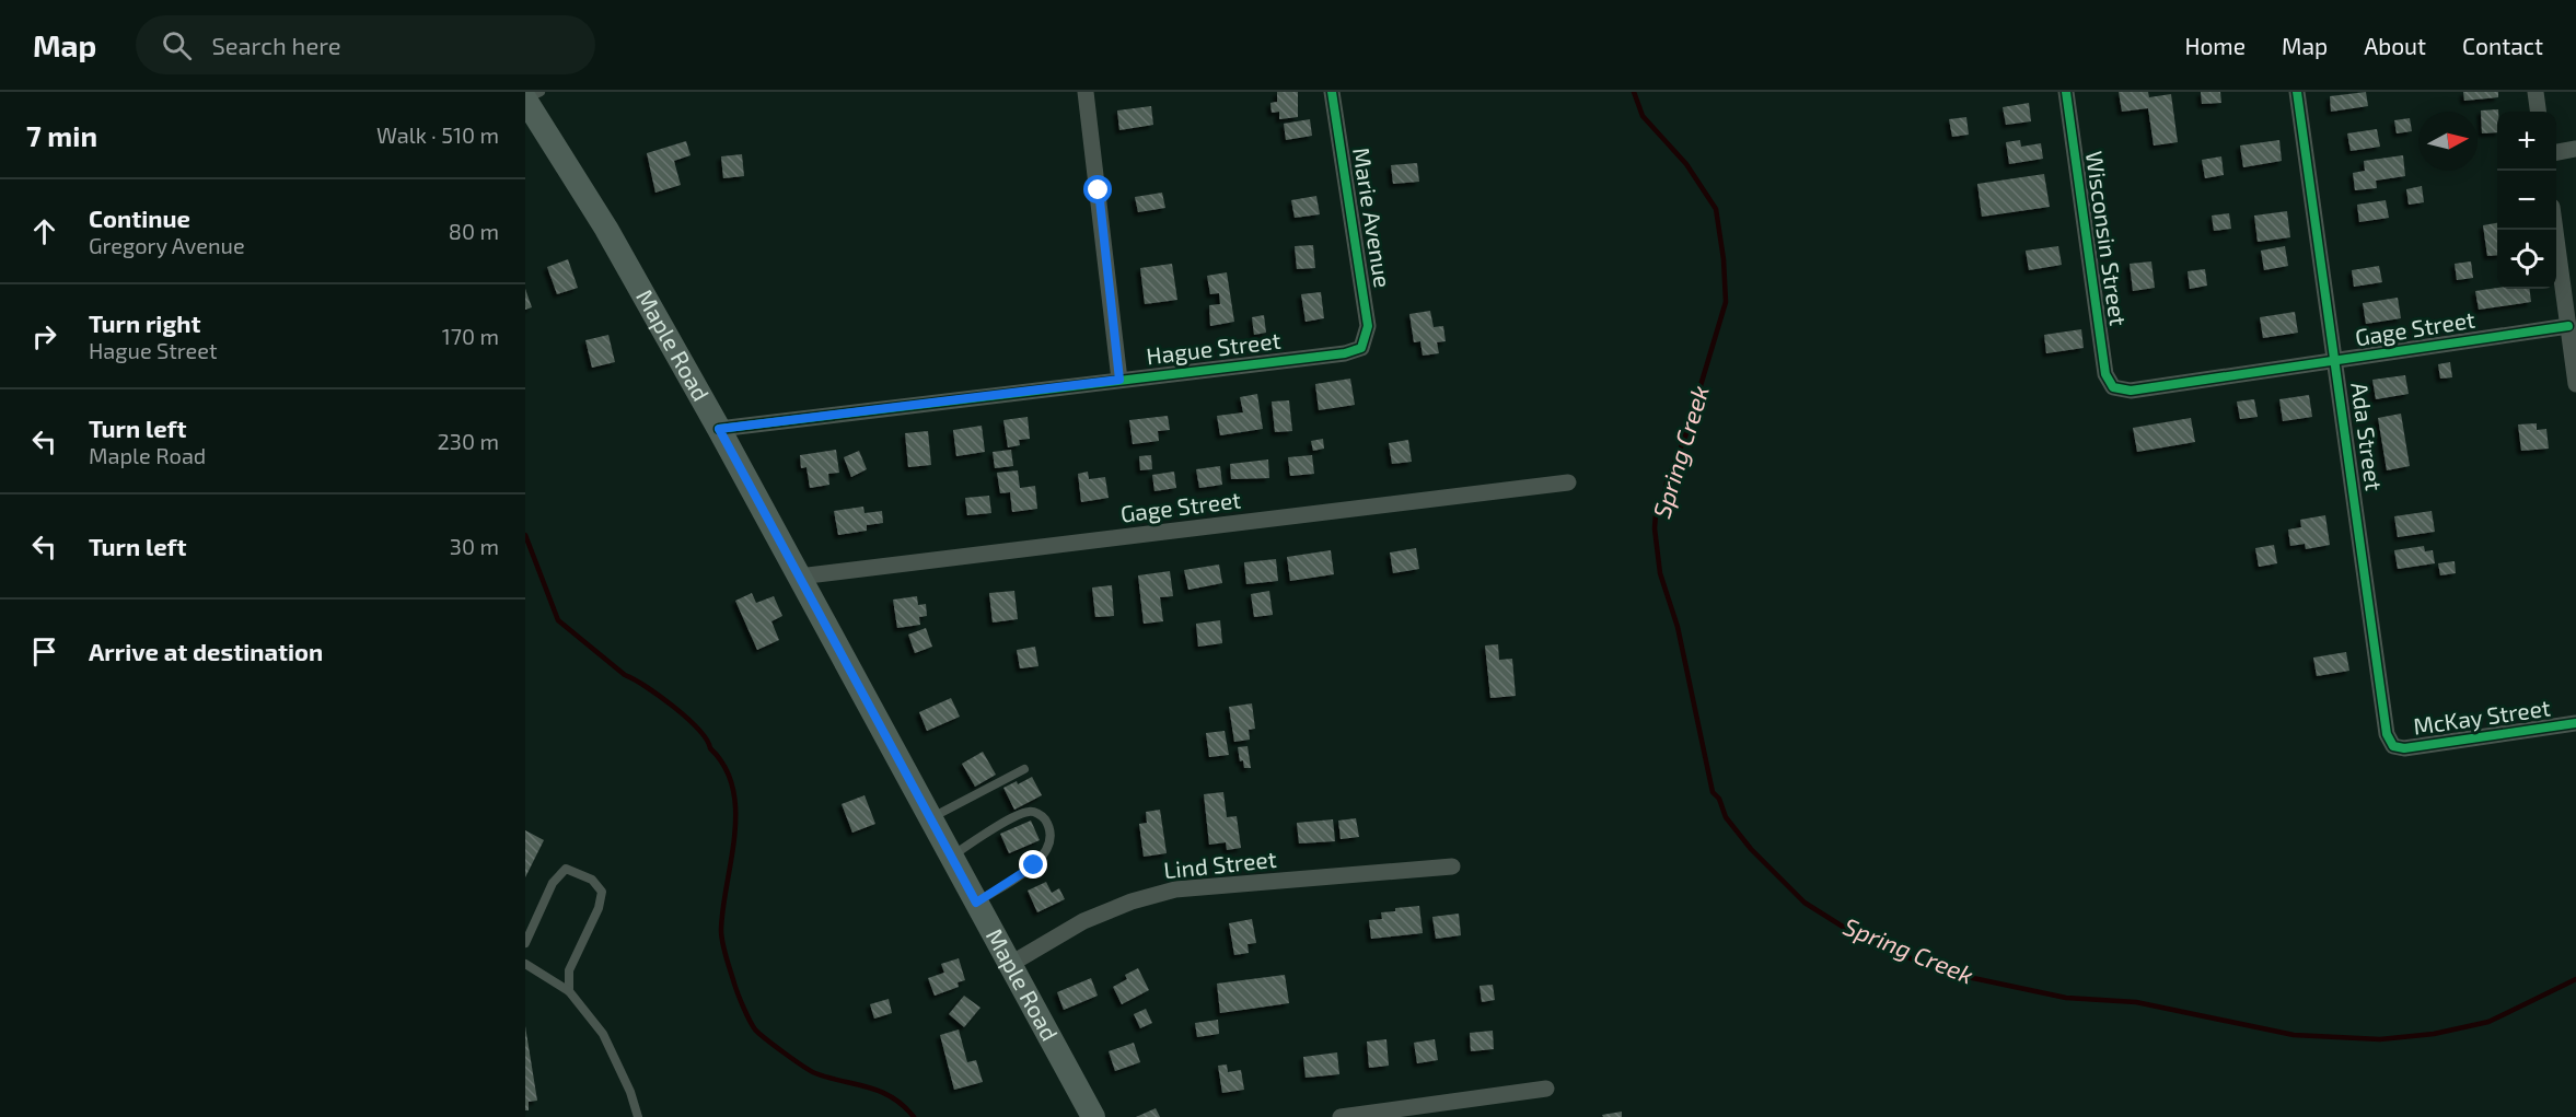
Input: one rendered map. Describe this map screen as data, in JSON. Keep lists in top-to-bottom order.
{
  "streets": {
    "main road": ["Maple Road"],
    "street": [
      "Marie Avenue",
      "Wisconsin Street",
      "Gage Street",
      "Hague Street",
      "Ada Street",
      "McKay Street",
      "Lind Street"
    ]
  },
  "crossings": [
    ["Marie Avenue", "Hague Street"],
    ["Wisconsin Street", "Gage Street"],
    ["Gage Street", "Maple Road"],
    ["Gage Street", "Ada Street"],
    ["Maple Road", "Hague Street"],
    ["Maple Road", "Lind Street"],
    ["Ada Street", "McKay Street"]
  ],
  "water": ["Spring Creek"],
  "north": "right",
  "page": {
    "header": "Map",
    "search": "Search here",
    "nav": [
      "Home",
      "Map",
      "About",
      "Contact"
    ],
    "heading": ["7 min", "Walk · 510 m"],
    "map_buttons": ["+", "−"],
    "list": [
      ["Continue", "Gregory Avenue", "80 m"],
      ["Turn right", "Hague Street", "170 m"],
      ["Turn left", "Maple Road", "230 m"],
      ["Turn left", "30 m"],
      "Arrive at destination"
    ]
  }
}
